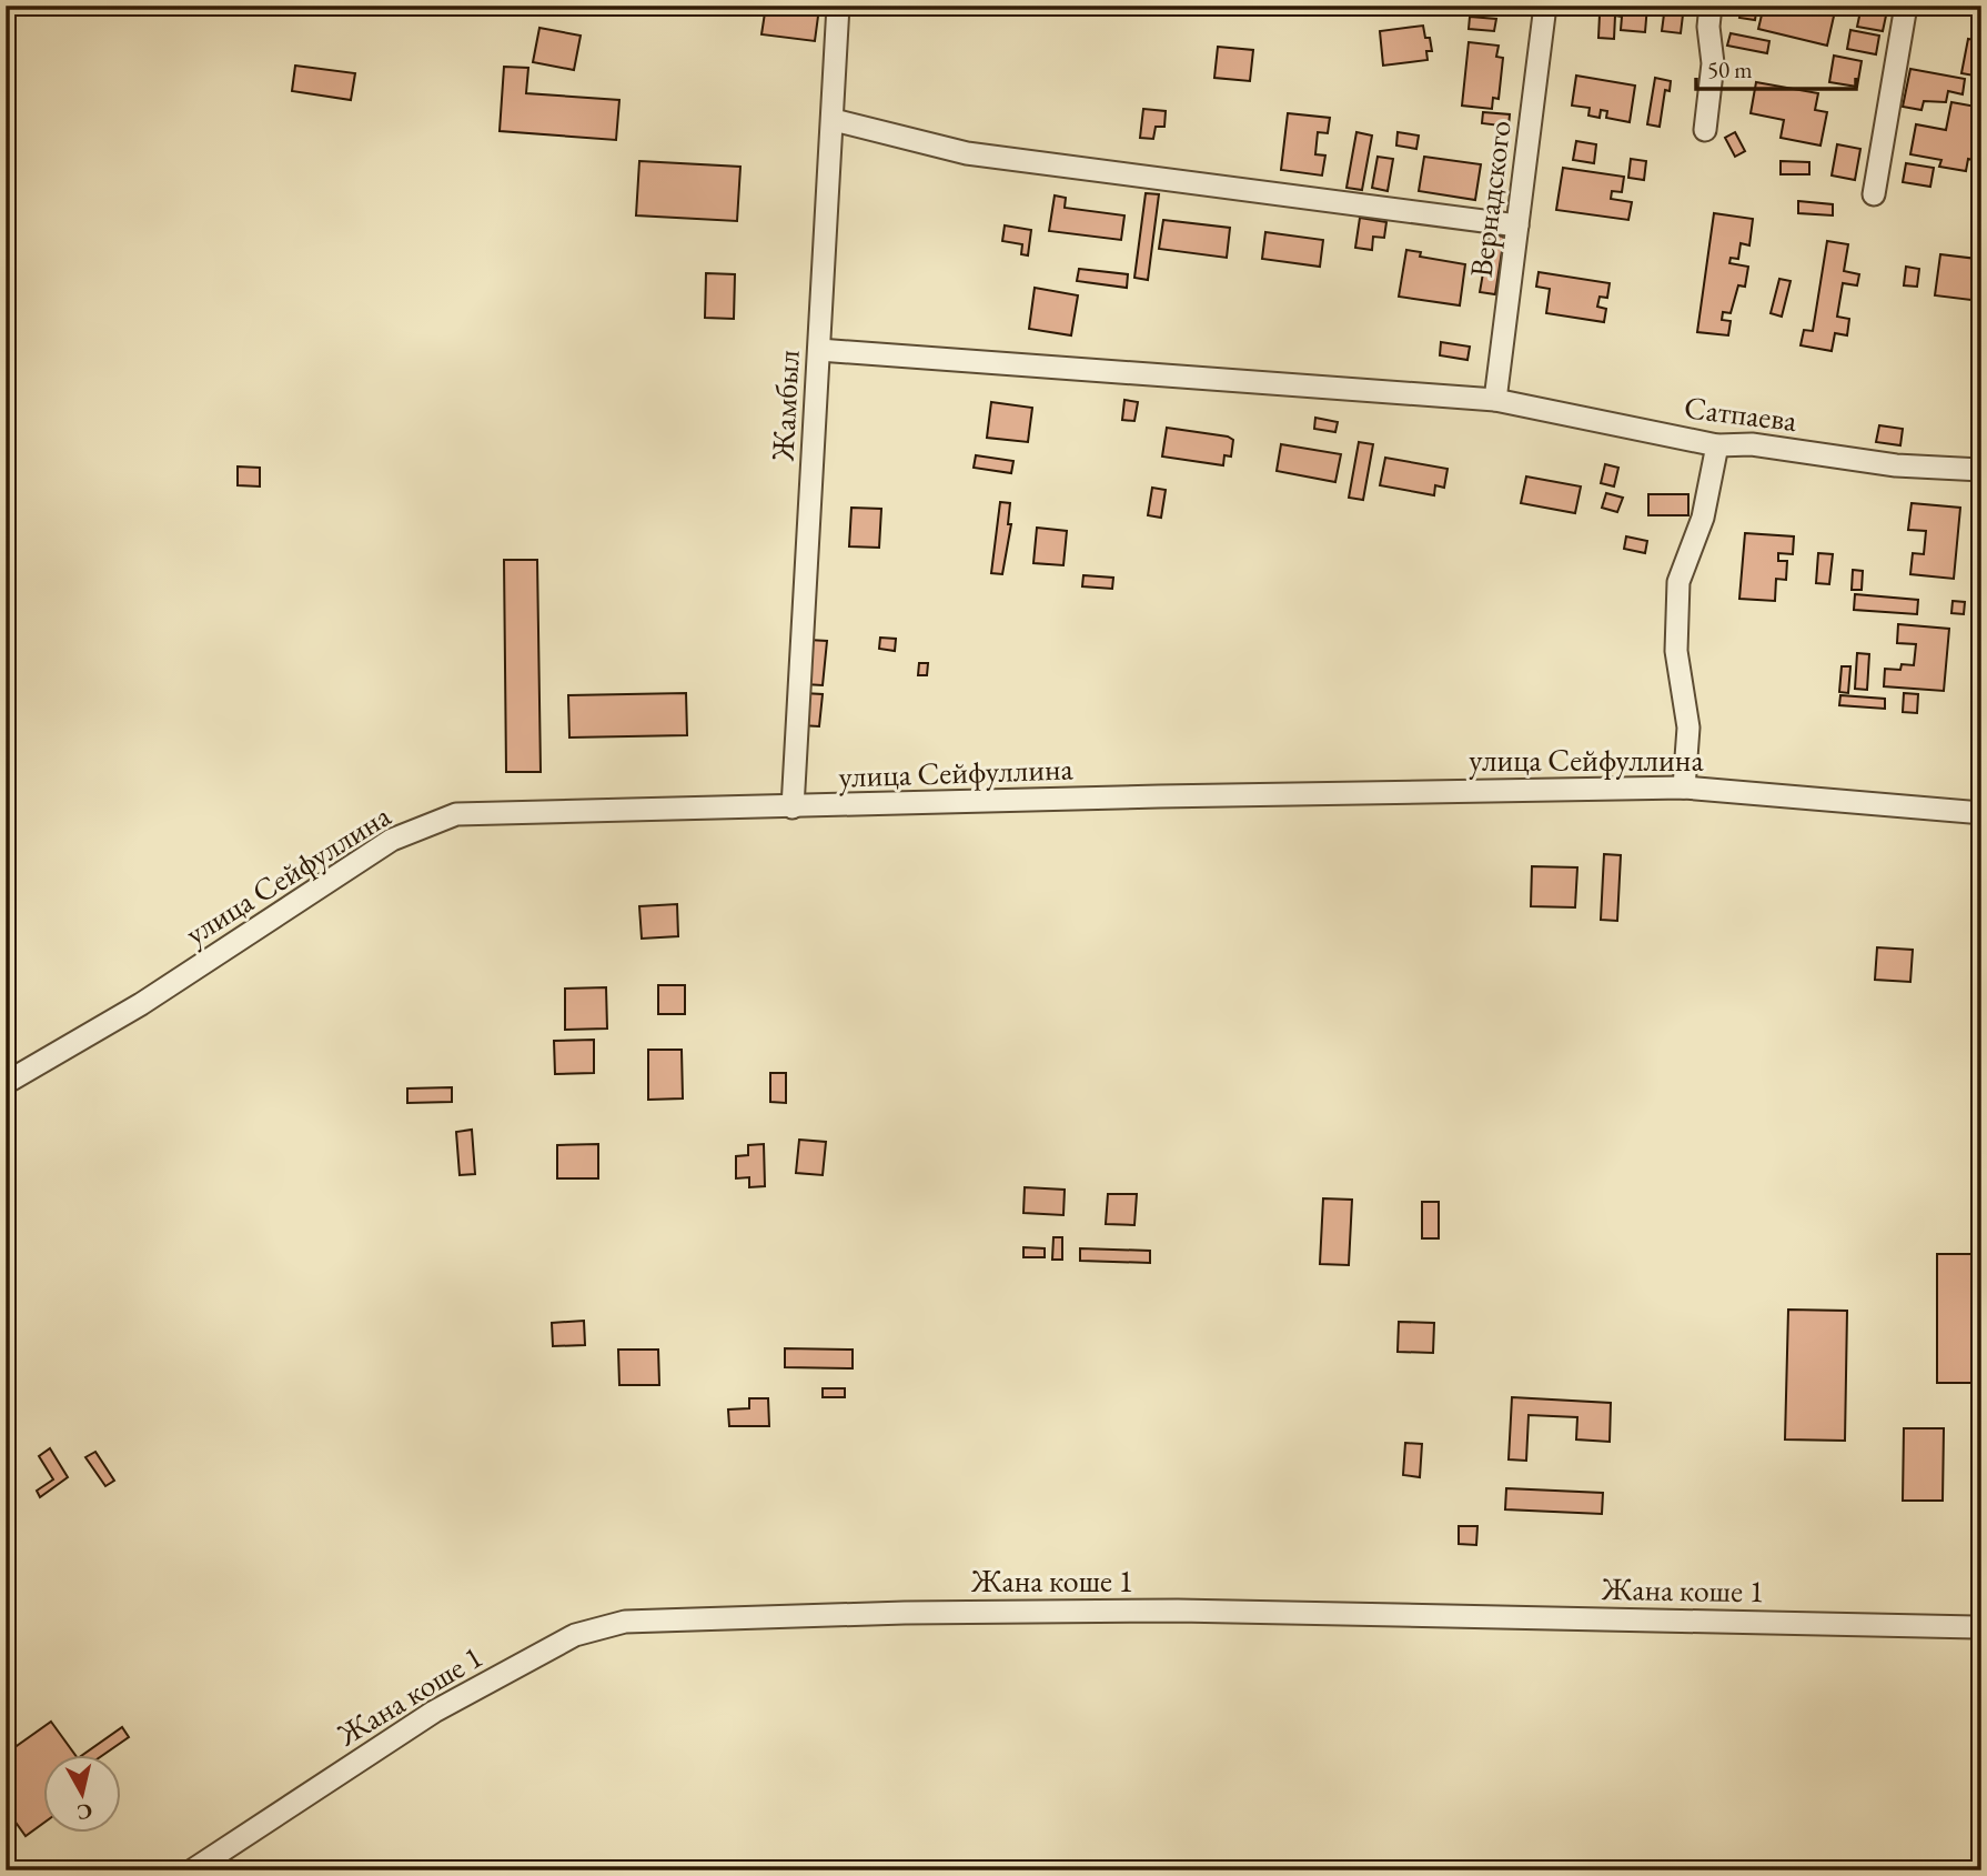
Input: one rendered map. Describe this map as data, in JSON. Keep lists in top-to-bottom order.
{
  "streets": {
    "street": [
      "Вернадского",
      "Жамбыл",
      "Сатпаева",
      "улица Сейфуллина",
      "Жана коше 1"
    ]
  },
  "crossings": [
    ["Вернадского", "Сатпаева"],
    ["Жамбыл", "Сатпаева"],
    ["Жамбыл", "улица Сейфуллина"]
  ],
  "scale_bar": "50 m",
  "north": "bottom"
}
